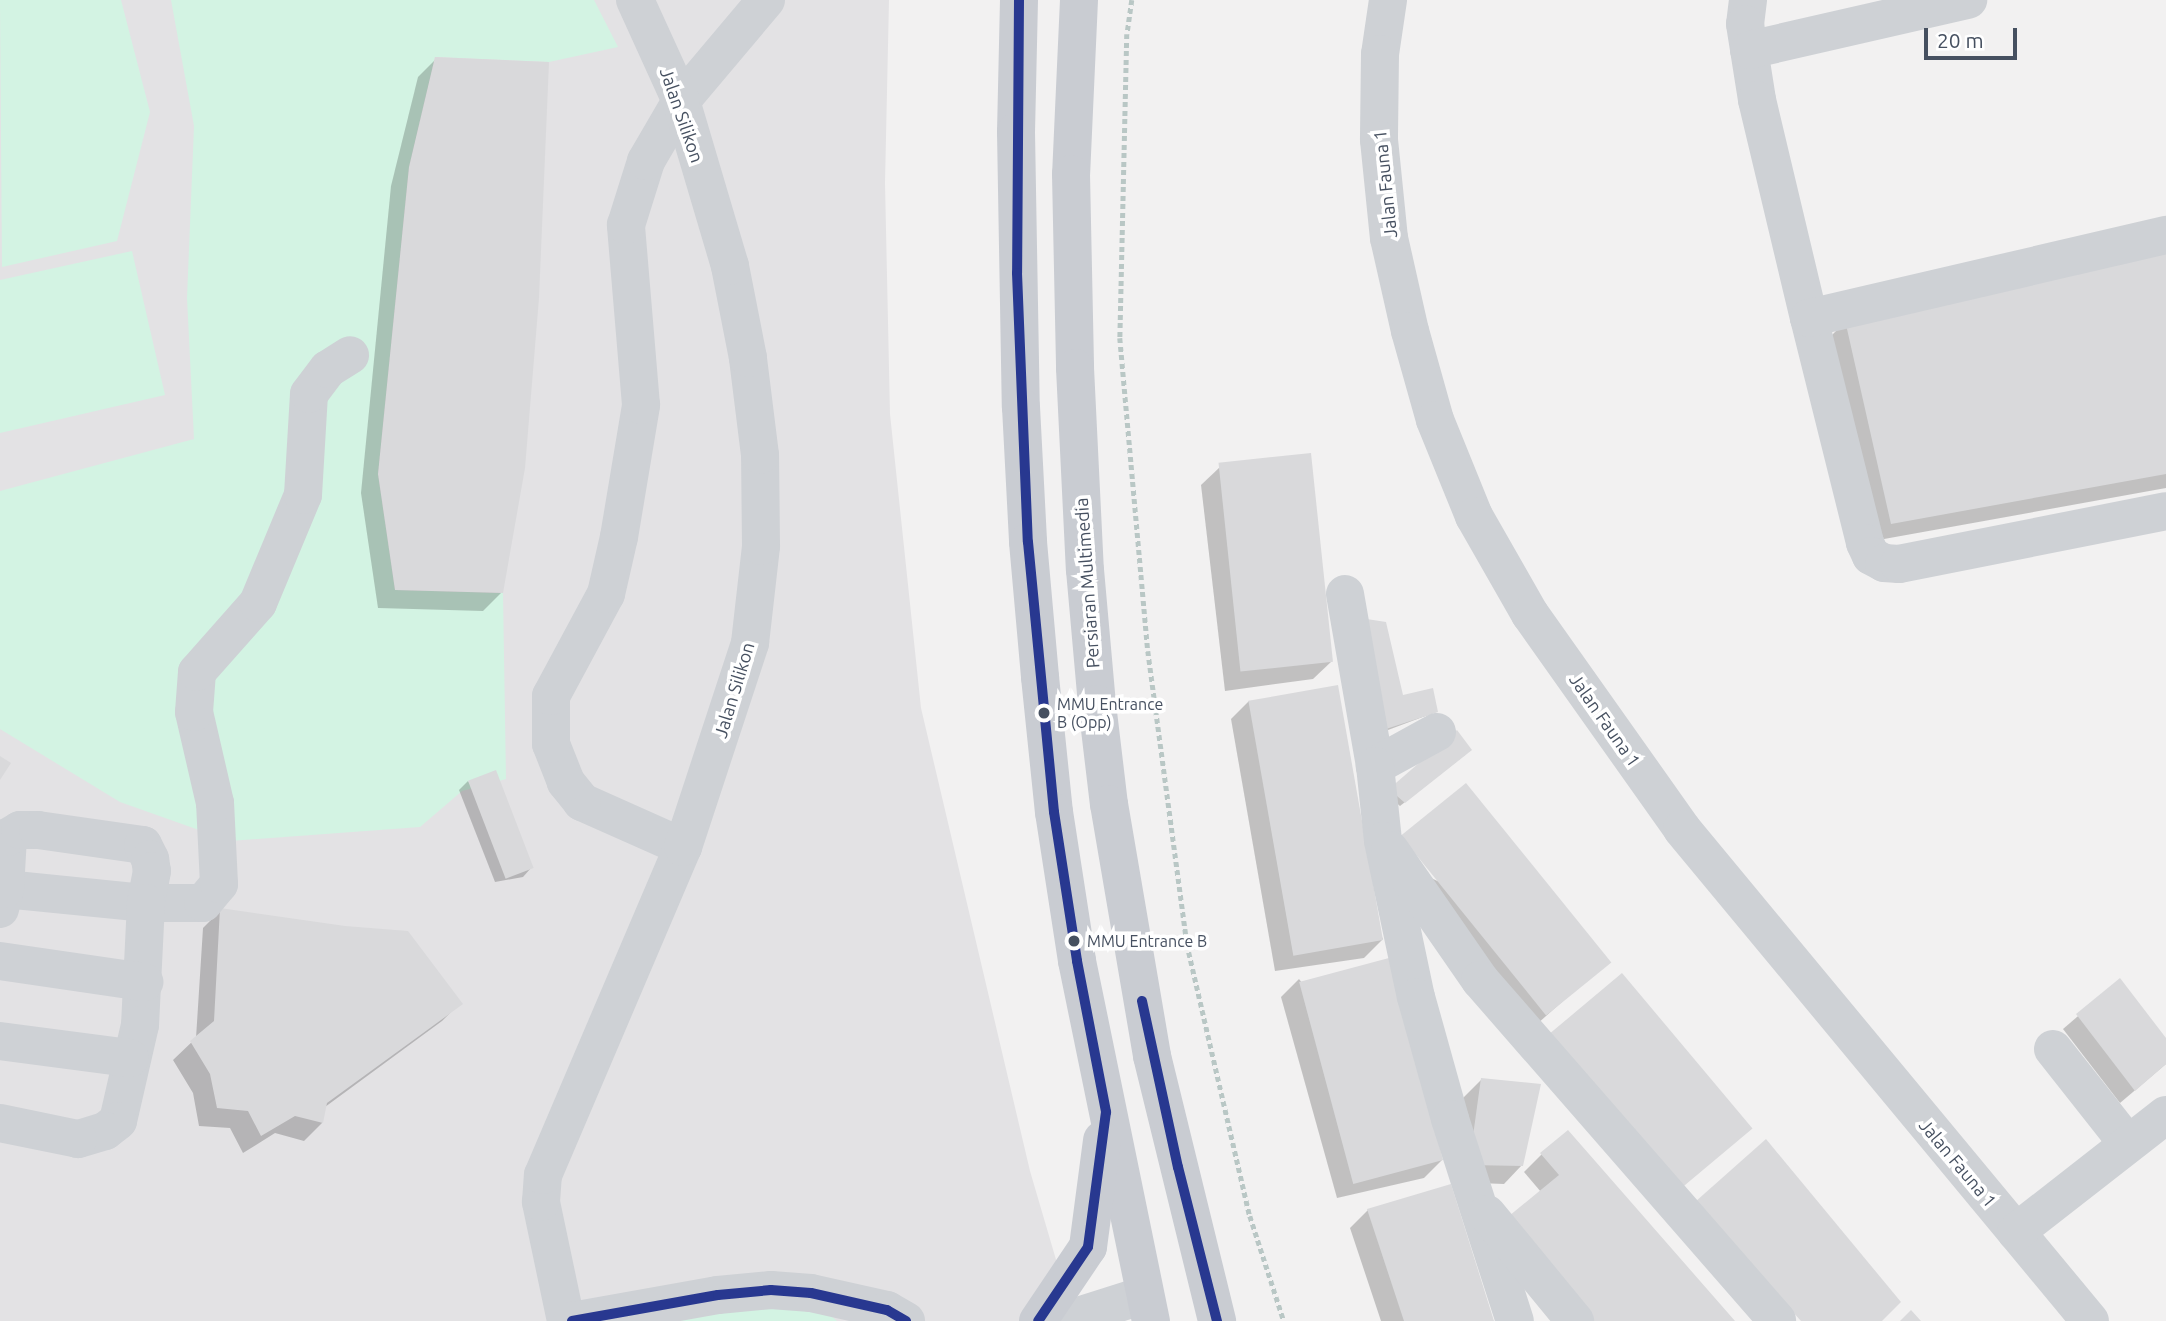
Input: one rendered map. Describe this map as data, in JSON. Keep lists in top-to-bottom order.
{
  "streets": {
    "main road": ["Persiaran Multimedia"],
    "street": ["Jalan Silikon", "Jalan Fauna 1"]
  },
  "places": ["MMU Entrance B (Opp)", "MMU Entrance B"],
  "scale_bar": "20 m"
}
